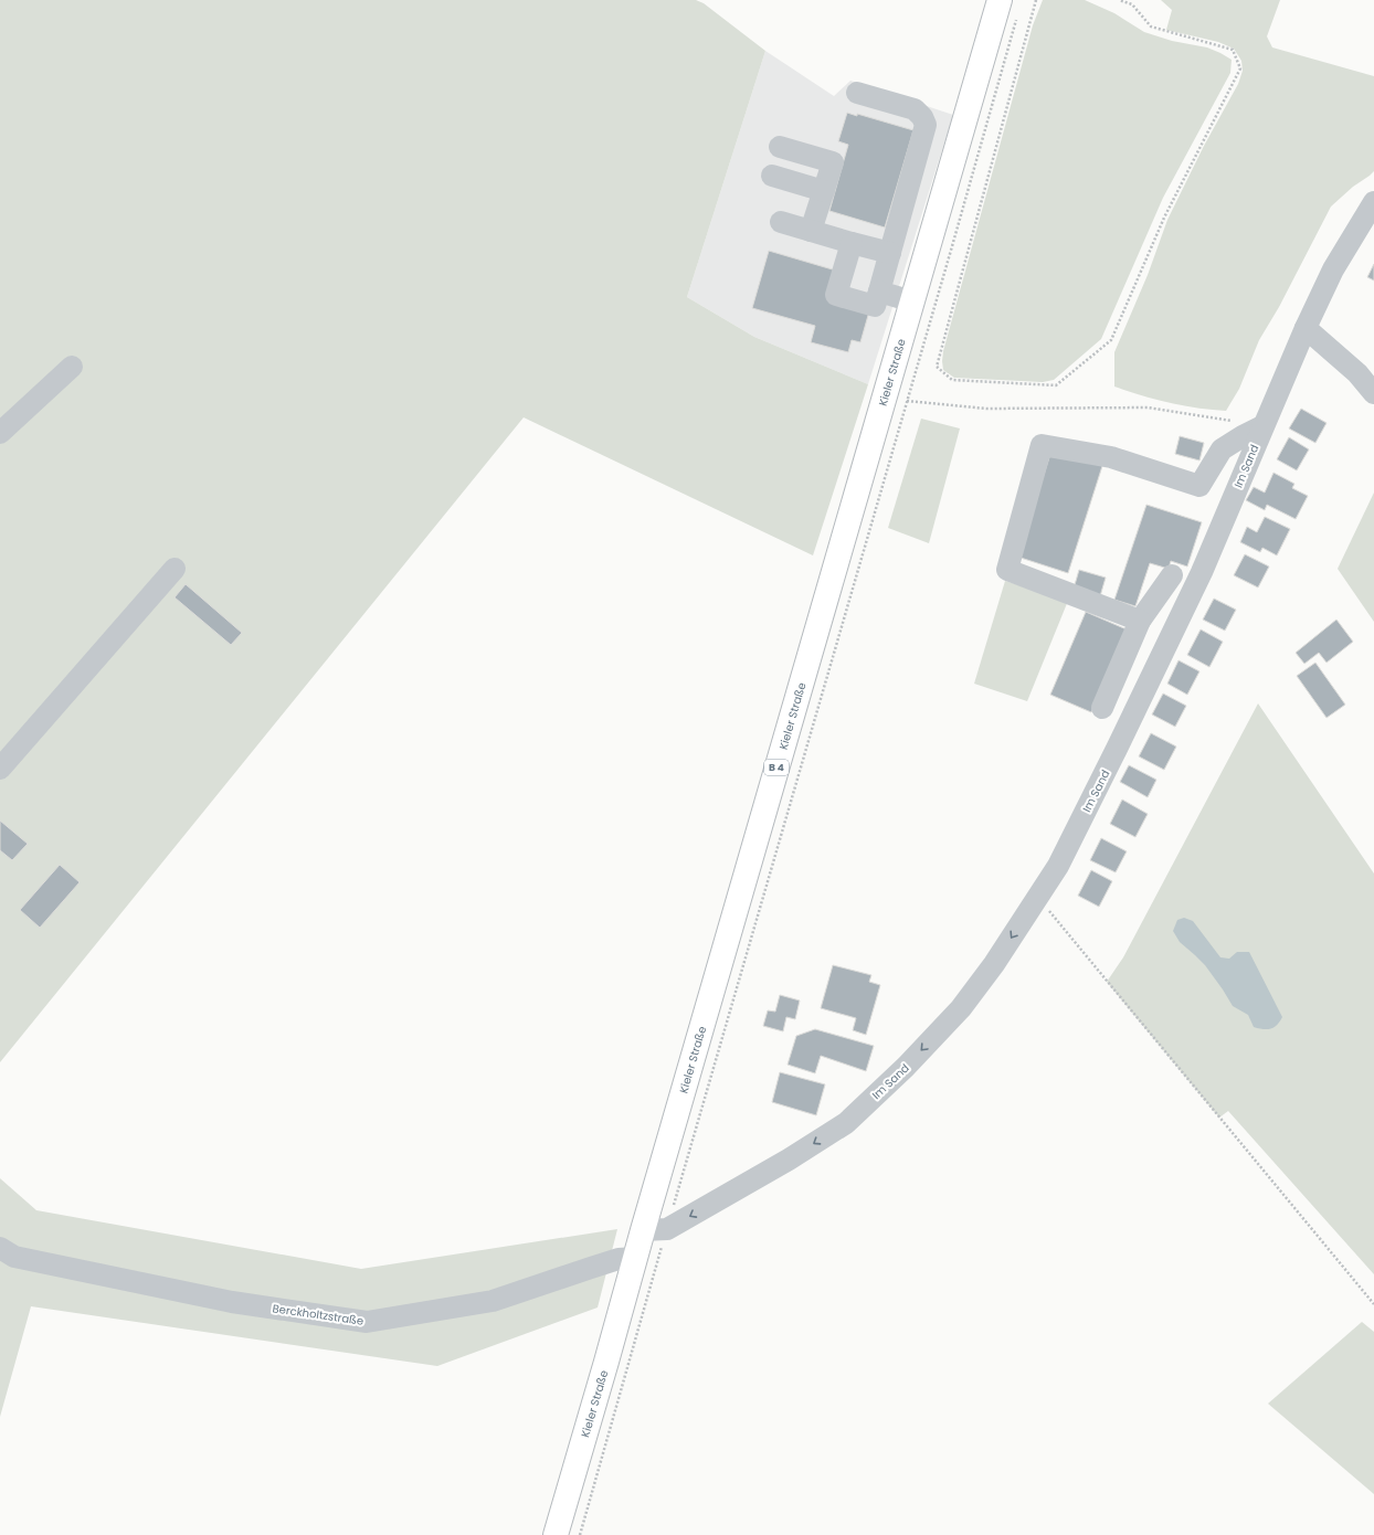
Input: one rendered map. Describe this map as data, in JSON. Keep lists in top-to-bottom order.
{
  "streets": {
    "main road": ["Kieler Straße", "B 4"],
    "street": ["Im Sand", "Berckholtzstraße"]
  },
  "crossings": [
    ["Kieler Straße", "Im Sand"],
    ["Kieler Straße", "Berckholtzstraße"]
  ],
  "one_way": ["Im Sand"]
}
